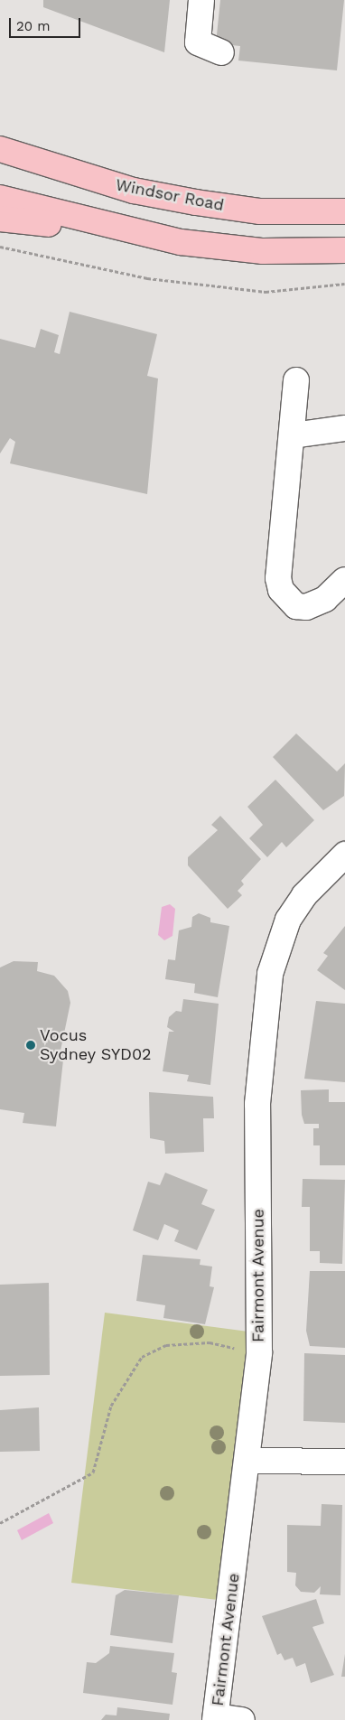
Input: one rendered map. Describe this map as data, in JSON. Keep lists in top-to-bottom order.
{
  "streets": {
    "main road": ["Windsor Road"],
    "street": ["Fairmont Avenue"]
  },
  "places": ["Vocus Sydney SYD02"],
  "scale_bar": "20 m"
}
